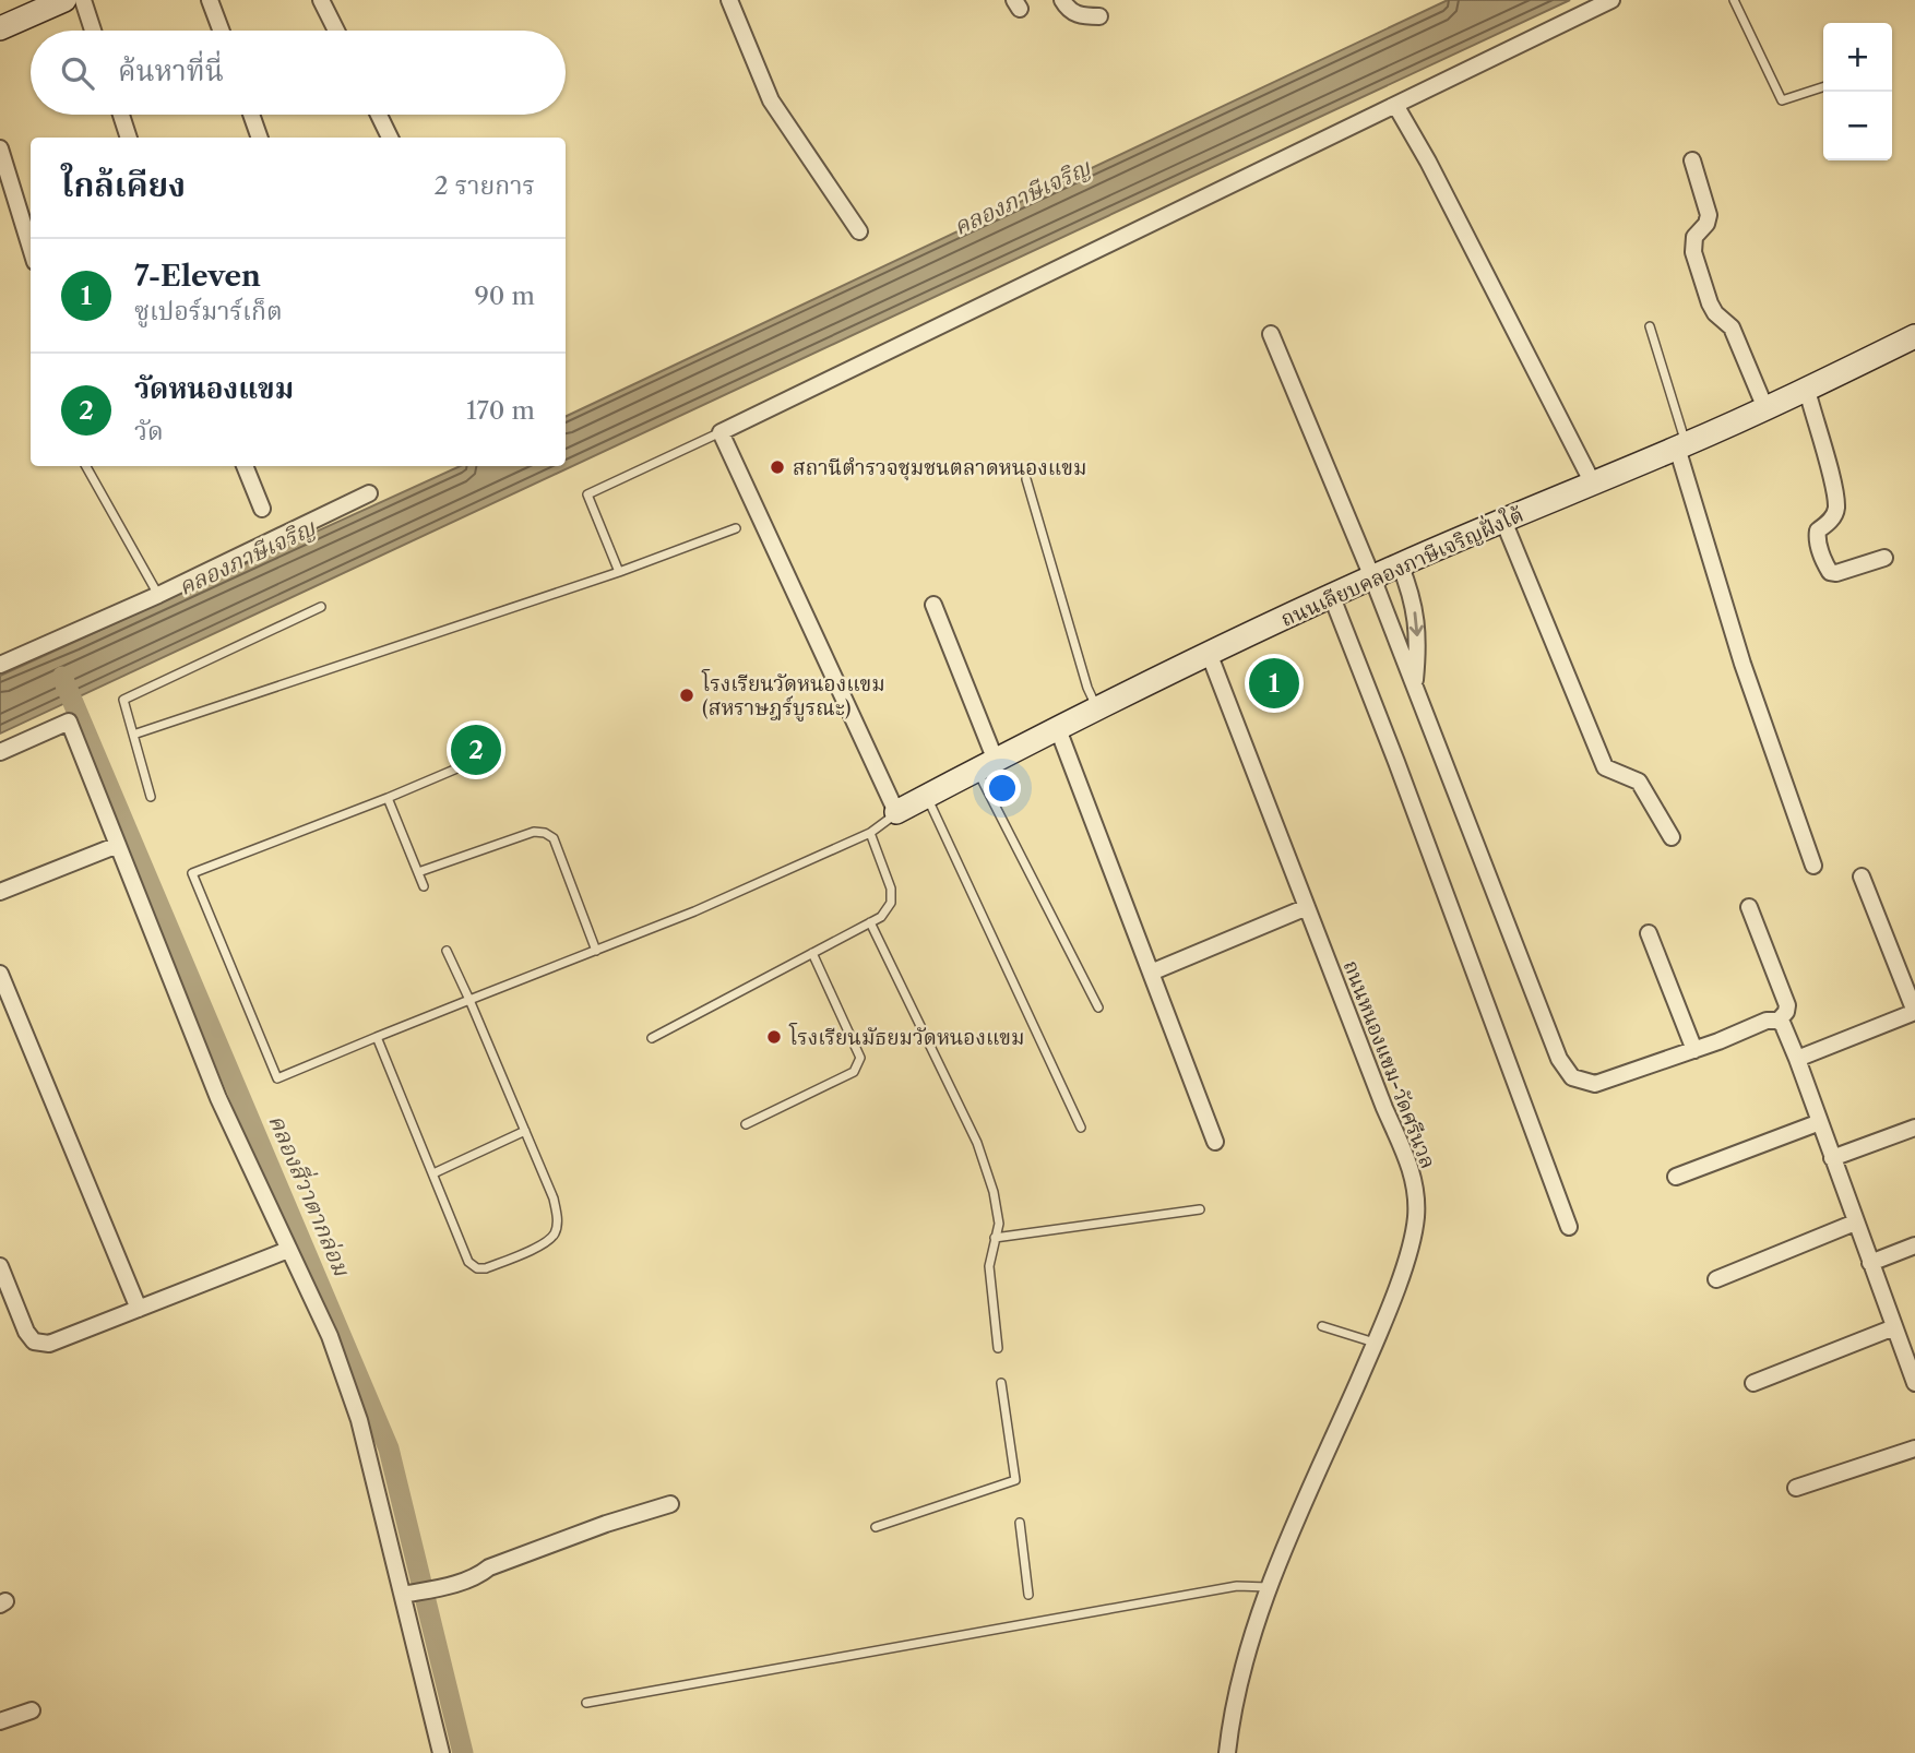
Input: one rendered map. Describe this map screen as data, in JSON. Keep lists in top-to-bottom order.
{
  "streets": {
    "street": ["ถนนเลียบคลองภาษีเจริญฝั่งใต้", "ถนนหนองแขม-วัดศรีนวล"]
  },
  "crossings": [
    ["ถนนเลียบคลองภาษีเจริญฝั่งใต้", "ถนนหนองแขม-วัดศรีนวล"]
  ],
  "water": ["คลองภาษีเจริญ", "คลองสี่วาตากล่อม"],
  "places": ["สถานีตำรวจชุมชนตลาดหนองแขม", "โรงเรียนวัดหนองแขม (สหราษฎร์บูรณะ)", "โรงเรียนมัธยมวัดหนองแขม"],
  "page": {
    "map_buttons": ["+", "−"],
    "search": "ค้นหาที่นี่",
    "heading": ["ใกล้เคียง", "2 รายการ"],
    "list": [
      {
        "mark": "1",
        "name": "7-Eleven",
        "note": "ซูเปอร์มาร์เก็ต",
        "value": "90 m"
      },
      {
        "mark": "2",
        "name": "วัดหนองแขม",
        "note": "วัด",
        "value": "170 m"
      }
    ],
    "pins": ["1", "2"]
  }
}
